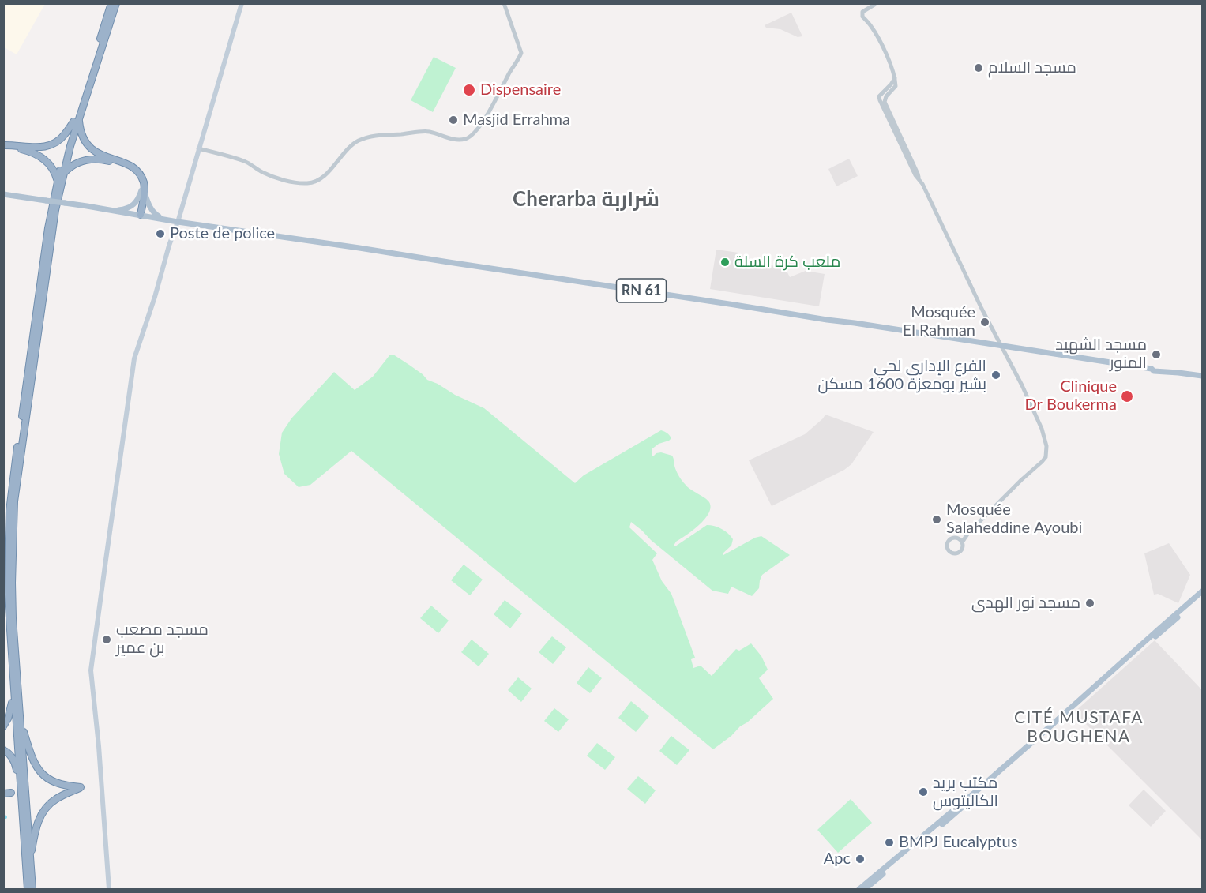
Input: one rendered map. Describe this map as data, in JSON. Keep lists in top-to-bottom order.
{
  "streets": {
    "main road": ["RN 61"]
  },
  "districts": ["Cherarba شراربة", "CITÉ MUSTAFA BOUGHENA"],
  "places": [
    "مسجد السلام",
    "Dispensaire",
    "Masjid Errahma",
    "Poste de police",
    "ملعب كرة السلة",
    "Mosquée El Rahman",
    "مسجد الشهيد المنور",
    "الفرع الإداري لحي بشير بومعزة 1600 مسكن",
    "Clinique Dr Boukerma",
    "Mosquée Salaheddine Ayoubi",
    "مسجد نور الهدى",
    "مسجد مصعب بن عمير",
    "مكتب بريد الكاليتوس",
    "BMPJ Eucalyptus",
    "Apc"
  ]
}
